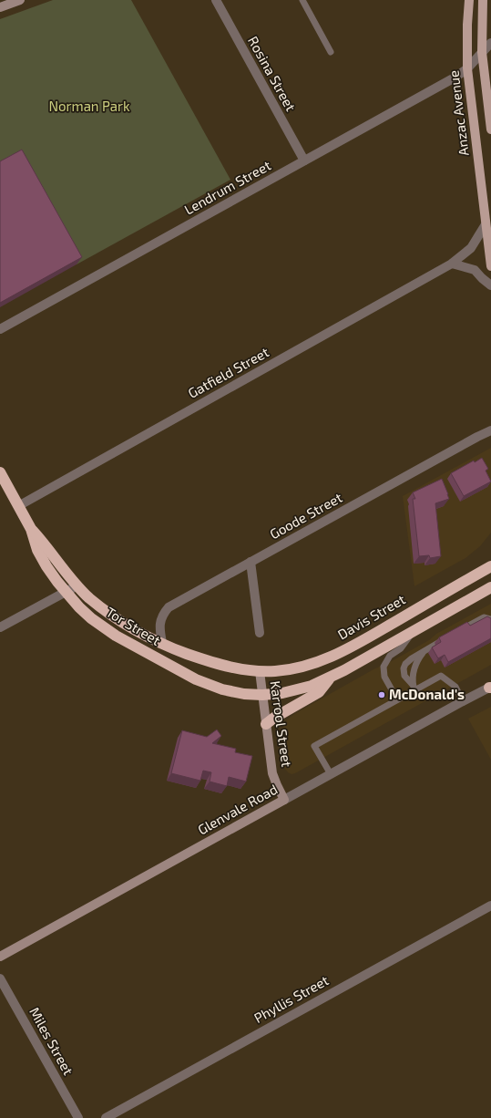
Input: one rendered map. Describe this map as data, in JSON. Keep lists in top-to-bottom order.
{
  "streets": {
    "highway": ["Davis Street", "Tor Street"],
    "main road": ["Anzac Avenue"],
    "street": [
      "Rosina Street",
      "Lendrum Street",
      "Gatfield Street",
      "Goode Street",
      "Karrool Street",
      "Glenvale Road",
      "Phyllis Street",
      "Miles Street"
    ]
  },
  "crossings": [
    ["Rosina Street", "Lendrum Street"],
    ["Anzac Avenue", "Lendrum Street"],
    ["Anzac Avenue", "Gatfield Street"],
    ["Gatfield Street", "Tor Street"],
    ["Goode Street", "Tor Street"],
    ["Davis Street", "Tor Street"],
    ["Davis Street", "Karrool Street"],
    ["Tor Street", "Karrool Street"],
    ["Karrool Street", "Glenvale Road"]
  ],
  "parks": ["Norman Park"],
  "places": ["McDonald's"]
}
